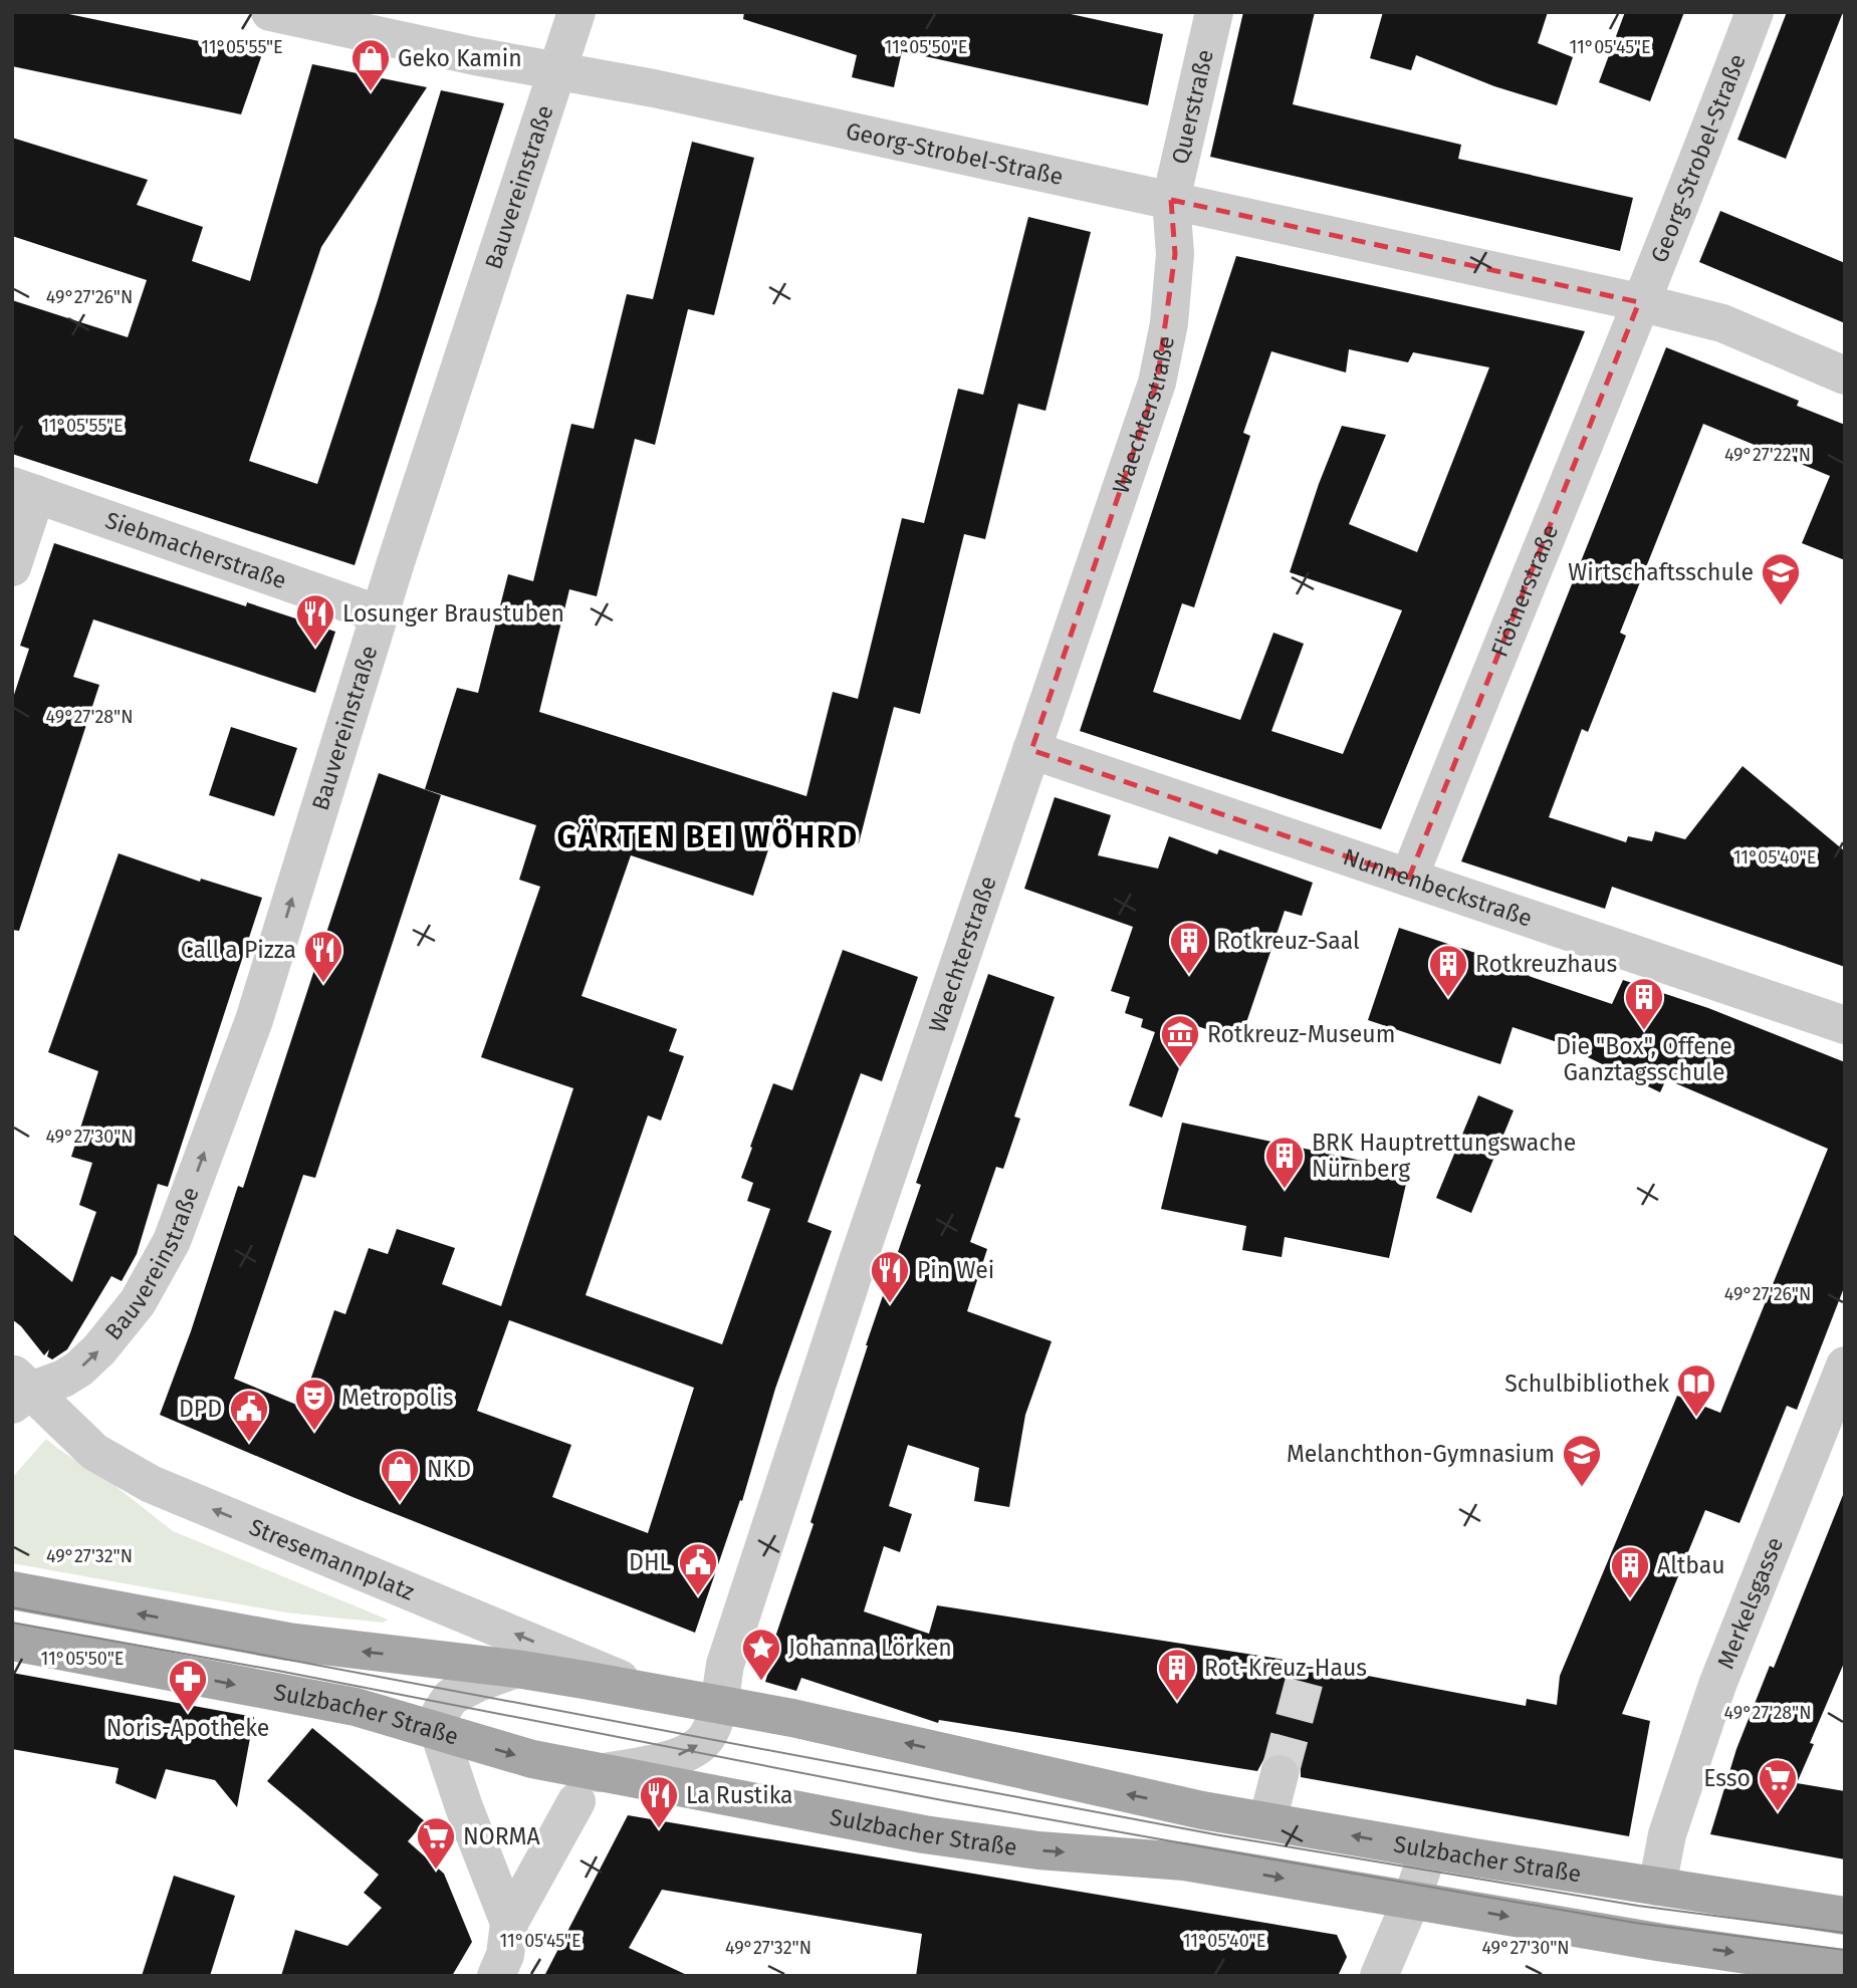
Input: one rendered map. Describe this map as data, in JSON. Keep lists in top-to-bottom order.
{
  "streets": {
    "main road": ["Sulzbacher Straße"],
    "street": [
      "Querstraße",
      "Georg-Strobel-Straße",
      "Bauvereinstraße",
      "Waechterstraße",
      "Siebmacherstraße",
      "Flötnerstraße",
      "Nunnenbeckstraße",
      "Stresemannplatz",
      "Merkelsgasse"
    ]
  },
  "crossings": [
    ["Querstraße", "Georg-Strobel-Straße"],
    ["Querstraße", "Waechterstraße"],
    ["Georg-Strobel-Straße", "Bauvereinstraße"],
    ["Georg-Strobel-Straße", "Waechterstraße"],
    ["Georg-Strobel-Straße", "Flötnerstraße"],
    ["Bauvereinstraße", "Siebmacherstraße"],
    ["Bauvereinstraße", "Stresemannplatz"],
    ["Waechterstraße", "Nunnenbeckstraße"],
    ["Waechterstraße", "Sulzbacher Straße"],
    ["Flötnerstraße", "Nunnenbeckstraße"],
    ["Stresemannplatz", "Sulzbacher Straße"],
    ["Merkelsgasse", "Sulzbacher Straße"]
  ],
  "one_way": ["Bauvereinstraße", "Stresemannplatz"],
  "districts": ["GÄRTEN BEI WÖHRD"],
  "places": {
    "shop": ["Geko Kamin", "NKD"],
    "school or university": ["Wirtschaftsschule", "Melanchthon-Gymnasium"],
    "restaurant": [
      "Losunger Braustuben",
      "Call a Pizza",
      "Pin Wei",
      "La Rustika"
    ],
    "building": [
      "Rotkreuz-Saal",
      "Rotkreuzhaus",
      "Die \"Box\", Offene Ganztagsschule",
      "BRK Hauptrettungswache Nürnberg",
      "Altbau",
      "Rot-Kreuz-Haus"
    ],
    "museum": ["Rotkreuz-Museum"],
    "library": ["Schulbibliothek"],
    "theatre": ["Metropolis"],
    "public building": ["DPD", "DHL"],
    "place": ["Johanna Lörken"],
    "pharmacy": ["Noris-Apotheke"],
    "supermarket": ["Esso", "NORMA"]
  },
  "coordinates": [
    "11°05'55\"E",
    "11°05'50\"E",
    "11°05'45\"E",
    "49°27'26\"N",
    "49°27'22\"N",
    "49°27'28\"N",
    "11°05'40\"E",
    "49°27'30\"N",
    "49°27'32\"N"
  ]
}
